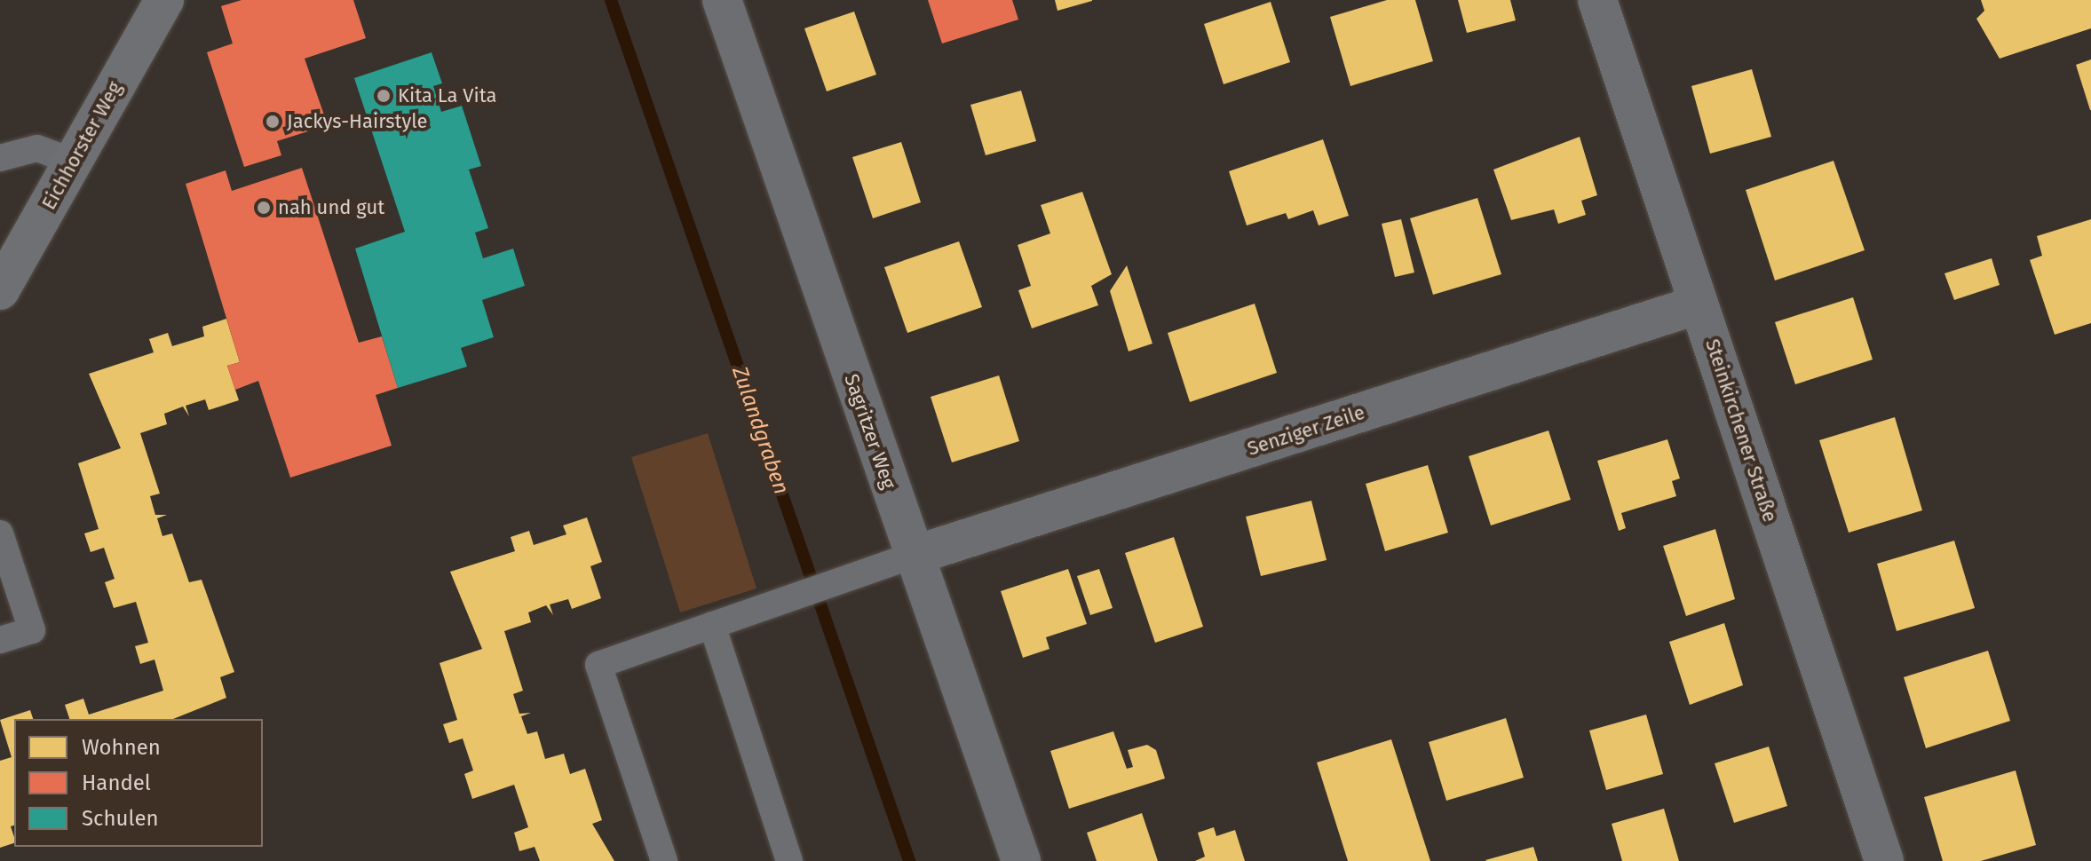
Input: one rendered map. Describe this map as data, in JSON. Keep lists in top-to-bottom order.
{
  "streets": {
    "main road": ["Eichhorster Weg"],
    "street": ["Senziger Zeile", "Steinkirchener Straße", "Sagritzer Weg"]
  },
  "crossings": [
    ["Senziger Zeile", "Steinkirchener Straße"],
    ["Senziger Zeile", "Sagritzer Weg"]
  ],
  "water": ["Zulandgraben"],
  "places": ["Kita La Vita", "Jackys-Hairstyle", "nah und gut"],
  "legend": ["Wohnen", "Handel", "Schulen"]
}
